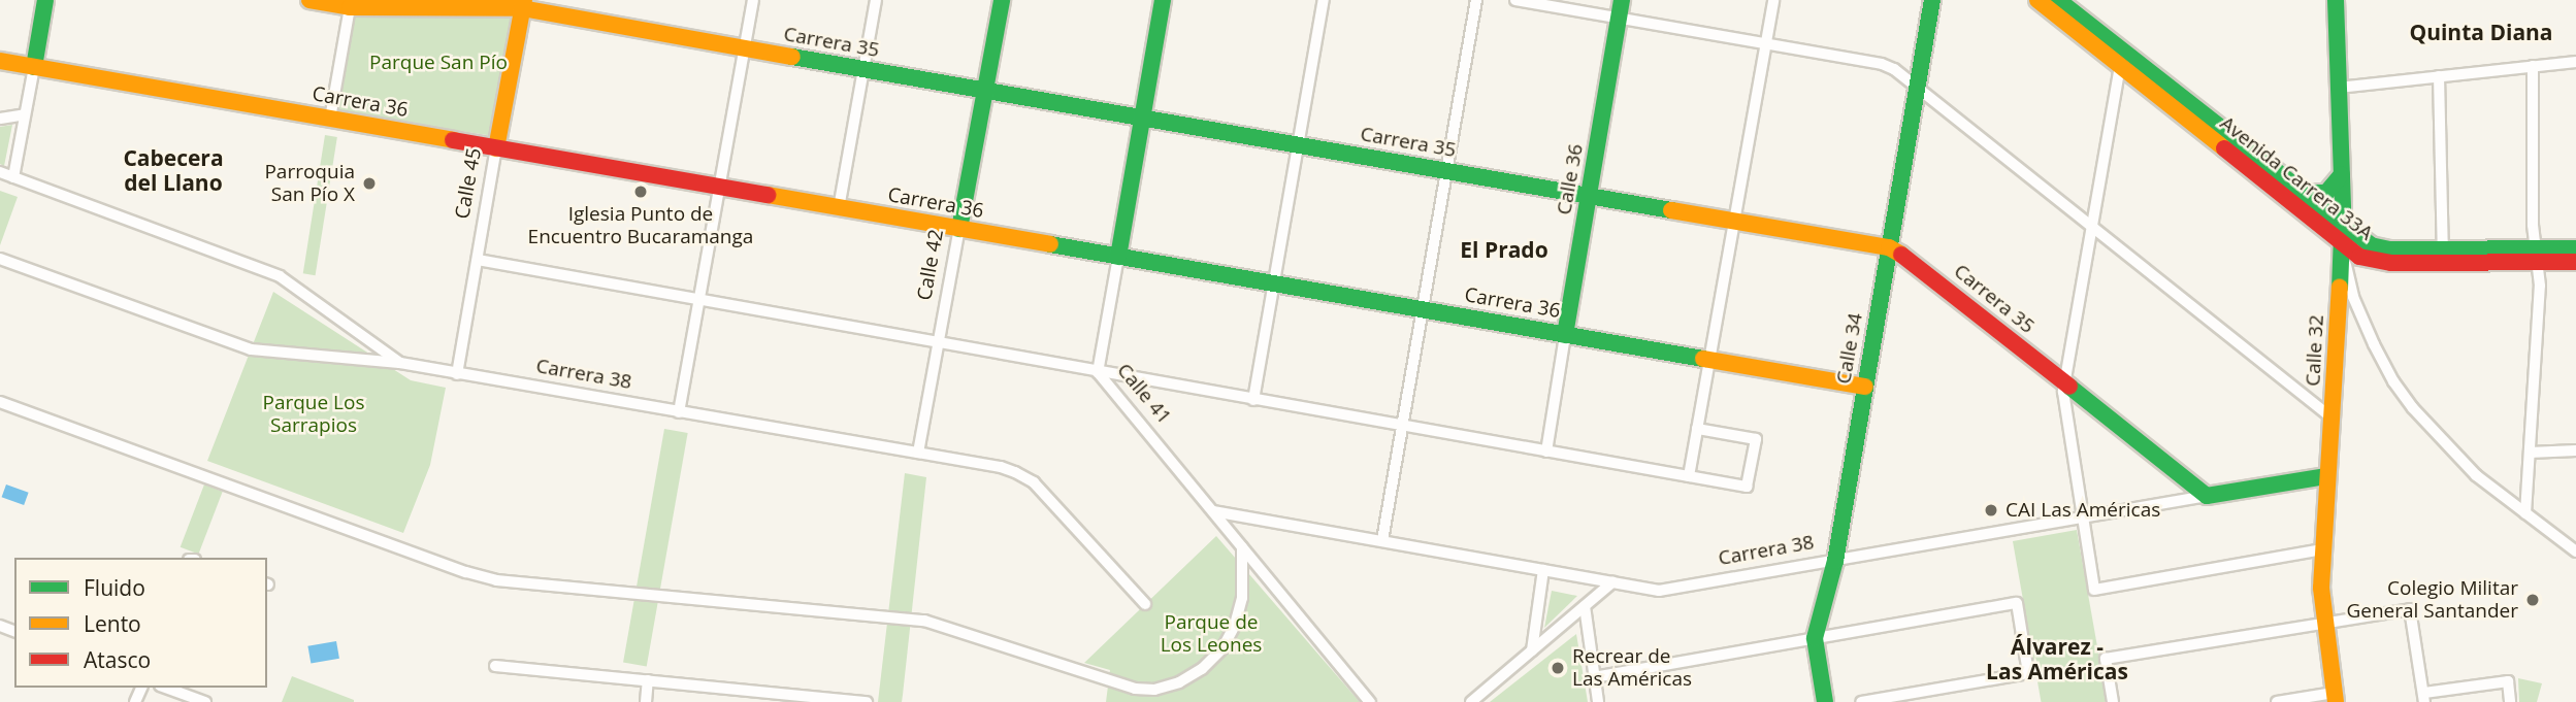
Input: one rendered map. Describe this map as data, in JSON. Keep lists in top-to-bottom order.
{
  "streets": {
    "street": [
      "Carrera 35",
      "Carrera 36",
      "Avenida Carrera 33A",
      "Calle 36",
      "Calle 45",
      "Calle 42",
      "Calle 34",
      "Calle 32",
      "Carrera 38",
      "Calle 41"
    ]
  },
  "crossings": [
    ["Carrera 35", "Calle 36"],
    ["Carrera 35", "Calle 45"],
    ["Carrera 35", "Calle 42"],
    ["Carrera 35", "Calle 34"],
    ["Carrera 35", "Carrera 38"],
    ["Carrera 35", "Calle 41"],
    ["Carrera 36", "Calle 36"],
    ["Carrera 36", "Calle 45"],
    ["Carrera 36", "Calle 42"],
    ["Carrera 36", "Calle 34"],
    ["Carrera 36", "Calle 41"],
    ["Avenida Carrera 33A", "Calle 32"],
    ["Calle 45", "Carrera 38"],
    ["Calle 42", "Carrera 38"],
    ["Calle 34", "Carrera 38"],
    ["Calle 32", "Carrera 38"],
    ["Carrera 38", "Calle 41"]
  ],
  "districts": [
    "Quinta Diana",
    "Cabecera del Llano",
    "El Prado",
    "Álvarez - Las Américas"
  ],
  "parks": ["Parque San Pío", "Parque Los Sarrapios", "Parque de Los Leones"],
  "places": [
    "Parroquia San Pío X",
    "Iglesia Punto de Encuentro Bucaramanga",
    "CAI Las Américas",
    "Colegio Militar General Santander",
    "Recrear de Las Américas"
  ],
  "legend": ["Fluido", "Lento", "Atasco"]
}
